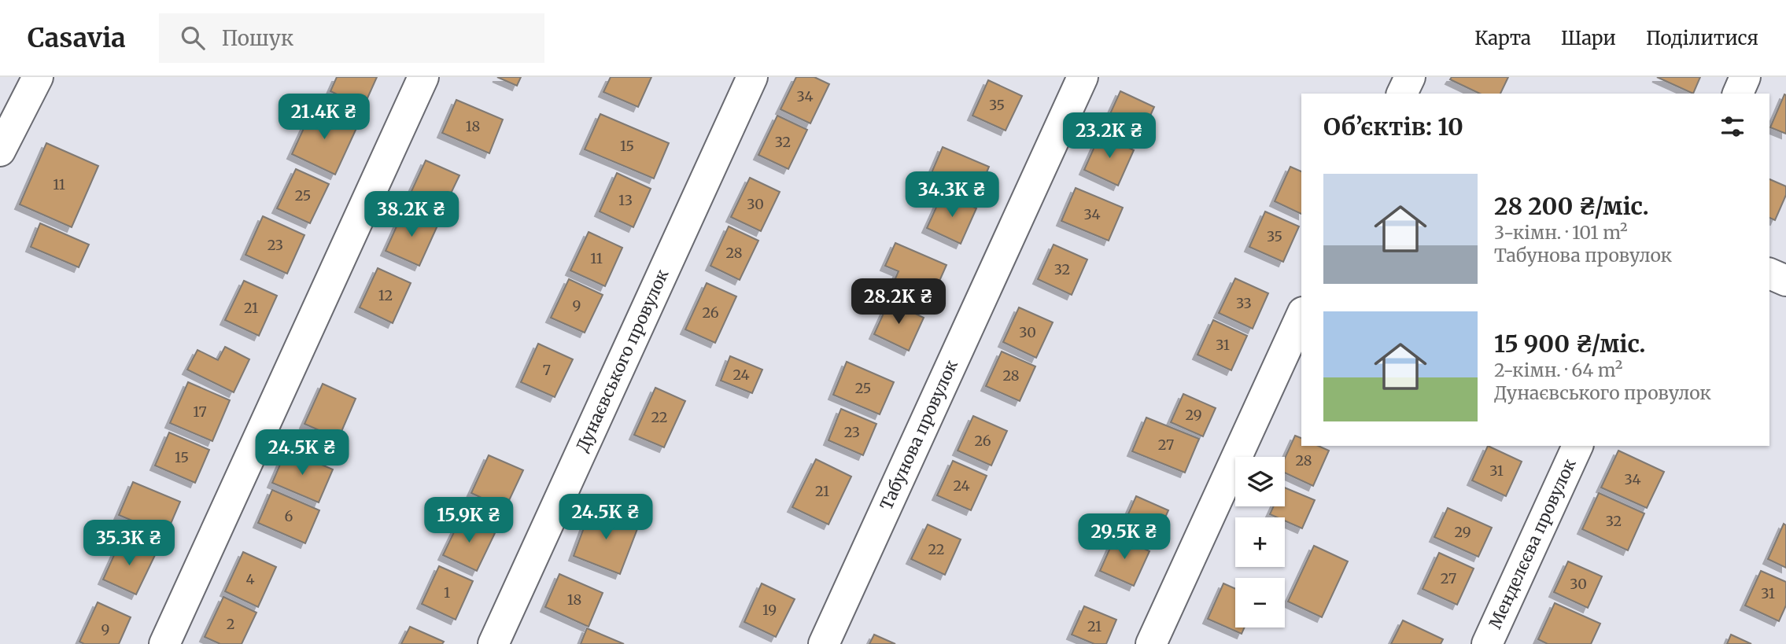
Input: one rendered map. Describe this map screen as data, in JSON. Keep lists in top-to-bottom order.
{
  "streets": {
    "street": ["Дунаєвського провулок", "Табунова провулок", "Менделєєва провулок"]
  },
  "house_numbers": [
    "34",
    "35",
    "18",
    "32",
    "15",
    "11",
    "25",
    "13",
    "30",
    "34",
    "35",
    "23",
    "28",
    "11",
    "32",
    "12",
    "33",
    "9",
    "21",
    "26",
    "30",
    "31",
    "7",
    "24",
    "28",
    "25",
    "17",
    "29",
    "22",
    "23",
    "26",
    "27",
    "15",
    "28",
    "31",
    "34",
    "24",
    "21",
    "6",
    "32",
    "29",
    "22",
    "27",
    "4",
    "30",
    "1",
    "31",
    "18",
    "19",
    "2",
    "21",
    "9"
  ],
  "page": {
    "header": "Casavia",
    "search": "Пошук",
    "nav": ["Карта", "Шари", "Поділитися"],
    "price": [
      "21.4K ₴",
      "23.2K ₴",
      "34.3K ₴",
      "38.2K ₴",
      "28.2K ₴",
      "24.5K ₴",
      "24.5K ₴",
      "15.9K ₴",
      "29.5K ₴",
      "35.3K ₴"
    ],
    "heading": "Об’єктів: 10",
    "list": [
      {
        "name": "28 200 ₴/міс.",
        "note": "3-кімн. · 101 m² · Табунова провулок"
      },
      {
        "name": "15 900 ₴/міс.",
        "note": "2-кімн. · 64 m² · Дунаєвського провулок"
      }
    ],
    "map_buttons": ["+", "−"]
  }
}
